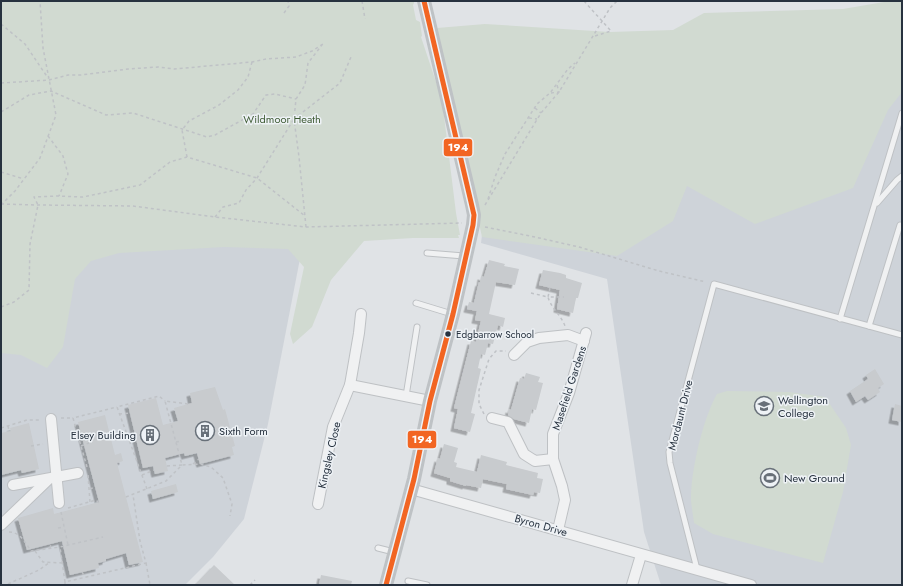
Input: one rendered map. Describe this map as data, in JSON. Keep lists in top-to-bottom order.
{
  "streets": {
    "street": ["Masefield Gardens", "Kingsley Close", "Byron Drive"],
    "lane": ["Mordaunt Drive"]
  },
  "crossings": [
    ["Masefield Gardens", "Byron Drive"],
    ["Mordaunt Drive", "Byron Drive"]
  ],
  "parks": ["Wildmoor Heath"],
  "places": {
    "other": ["Edgbarrow School"],
    "school or university": ["Wellington College"],
    "building": ["Sixth Form", "Elsey Building"],
    "sports": ["New Ground"]
  },
  "lines": ["transit line 194"]
}
